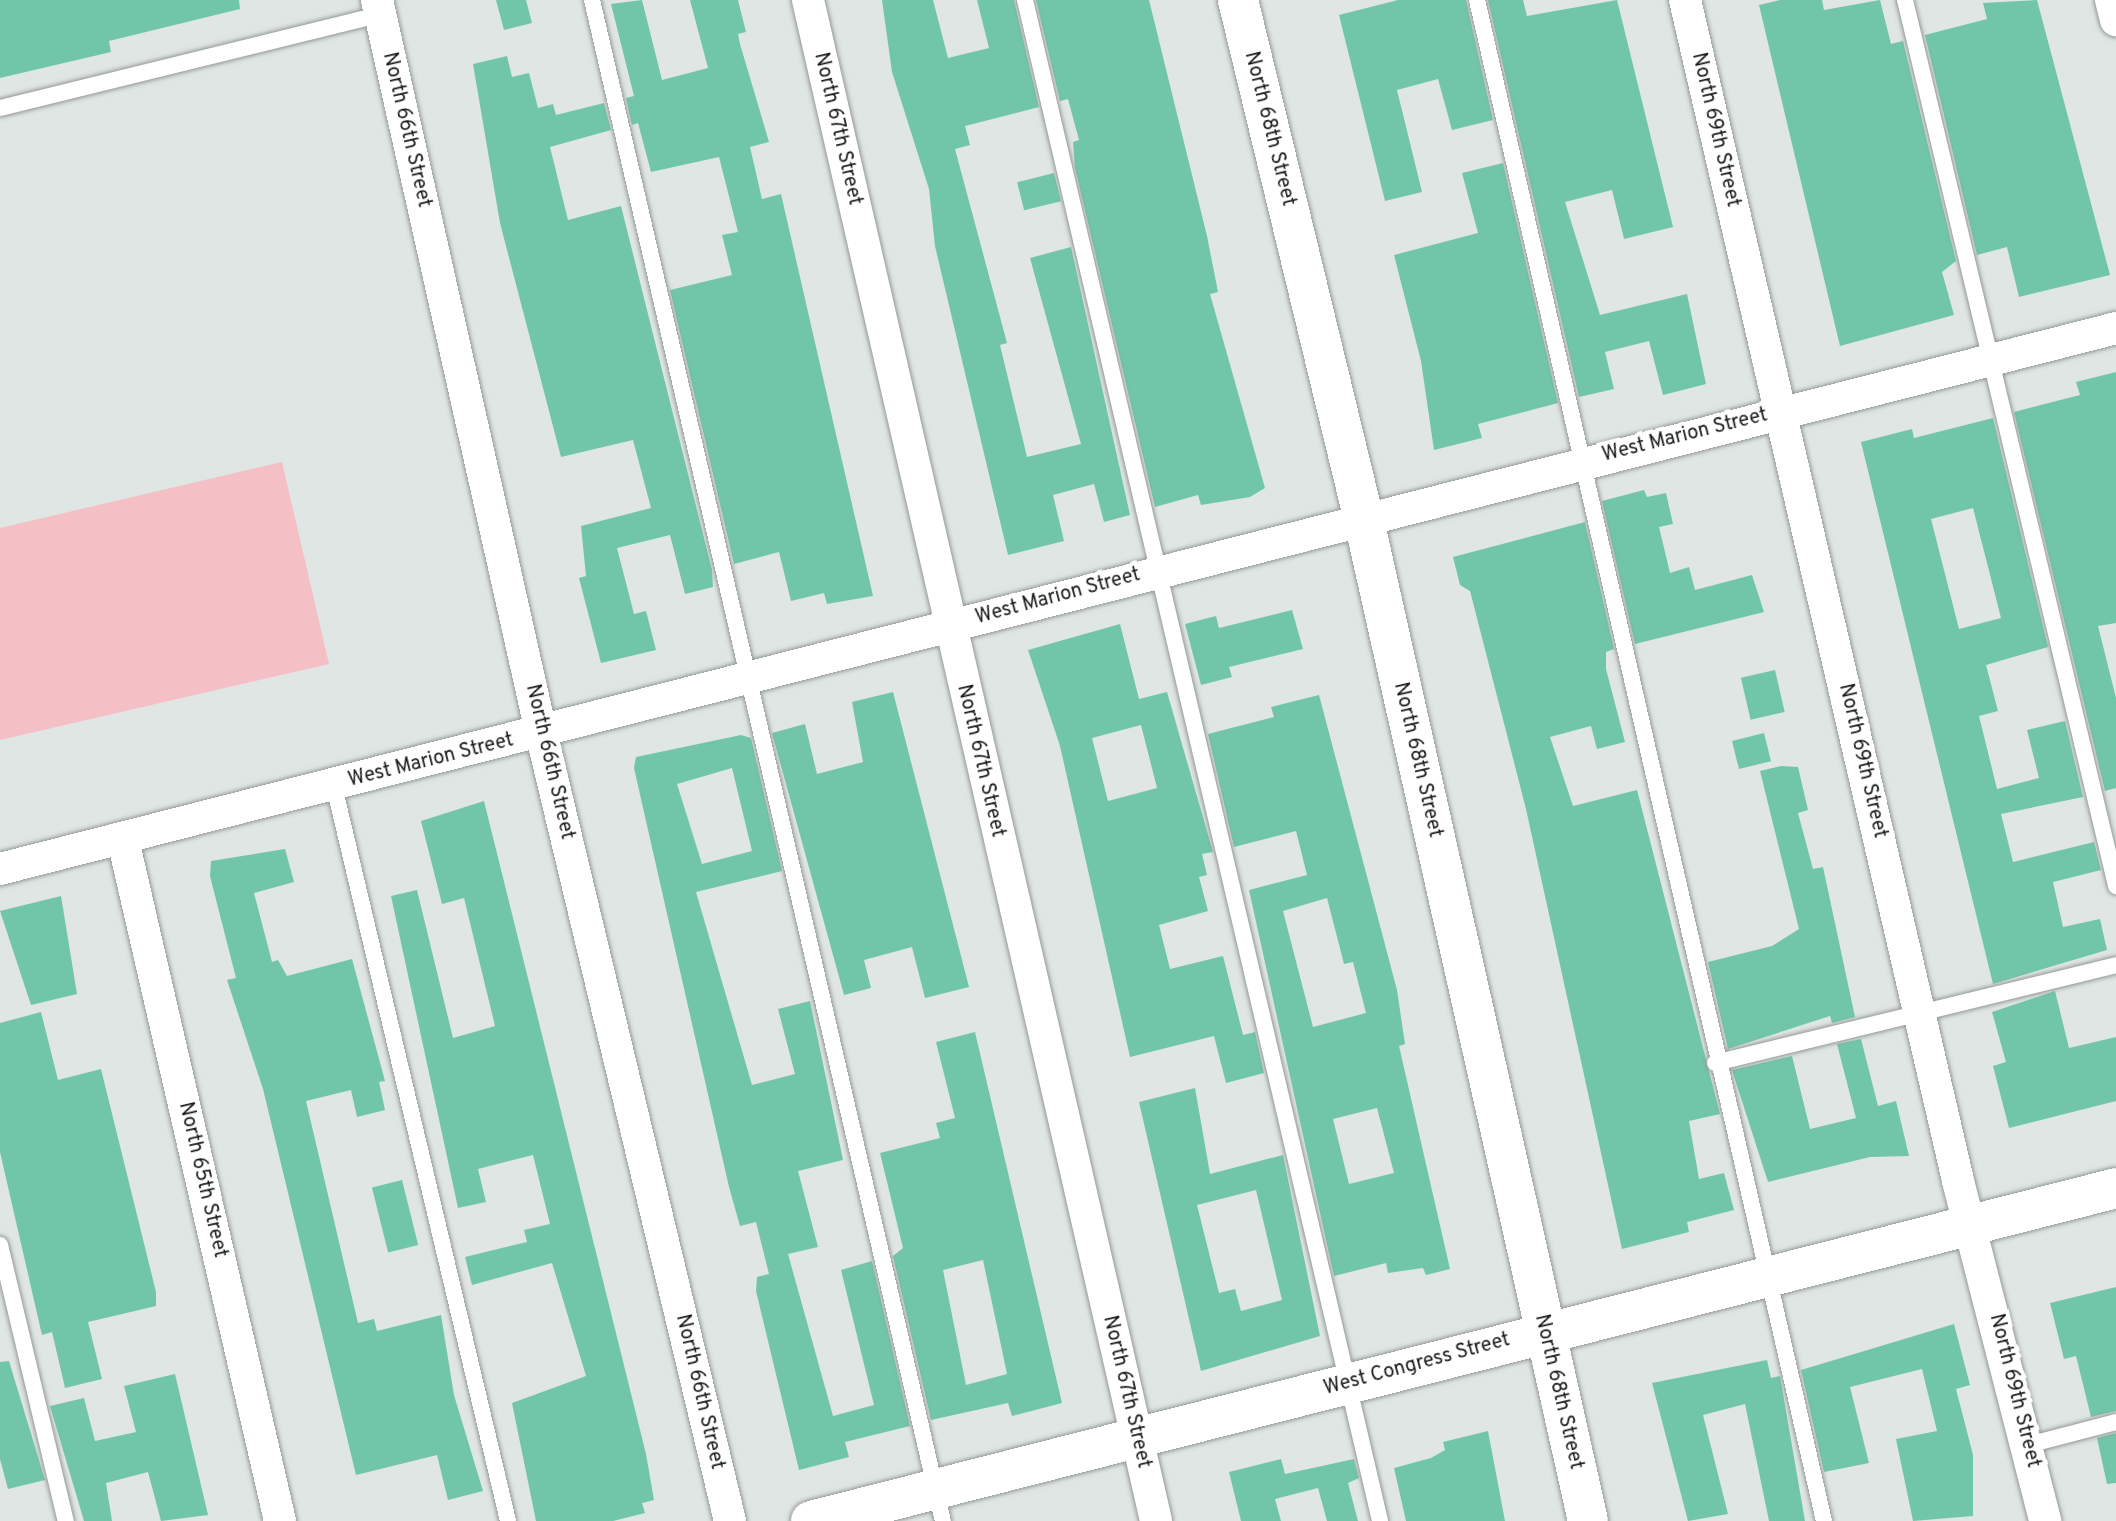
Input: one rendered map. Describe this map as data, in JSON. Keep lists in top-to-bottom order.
{
  "streets": {
    "street": [
      "North 67th Street",
      "North 68th Street",
      "North 66th Street",
      "North 69th Street",
      "West Marion Street",
      "North 65th Street",
      "West Congress Street"
    ]
  },
  "crossings": [
    ["North 67th Street", "West Marion Street"],
    ["North 67th Street", "West Congress Street"],
    ["North 68th Street", "West Marion Street"],
    ["North 68th Street", "West Congress Street"],
    ["North 66th Street", "West Marion Street"],
    ["North 69th Street", "West Marion Street"],
    ["North 69th Street", "West Congress Street"],
    ["West Marion Street", "North 65th Street"]
  ]
}
